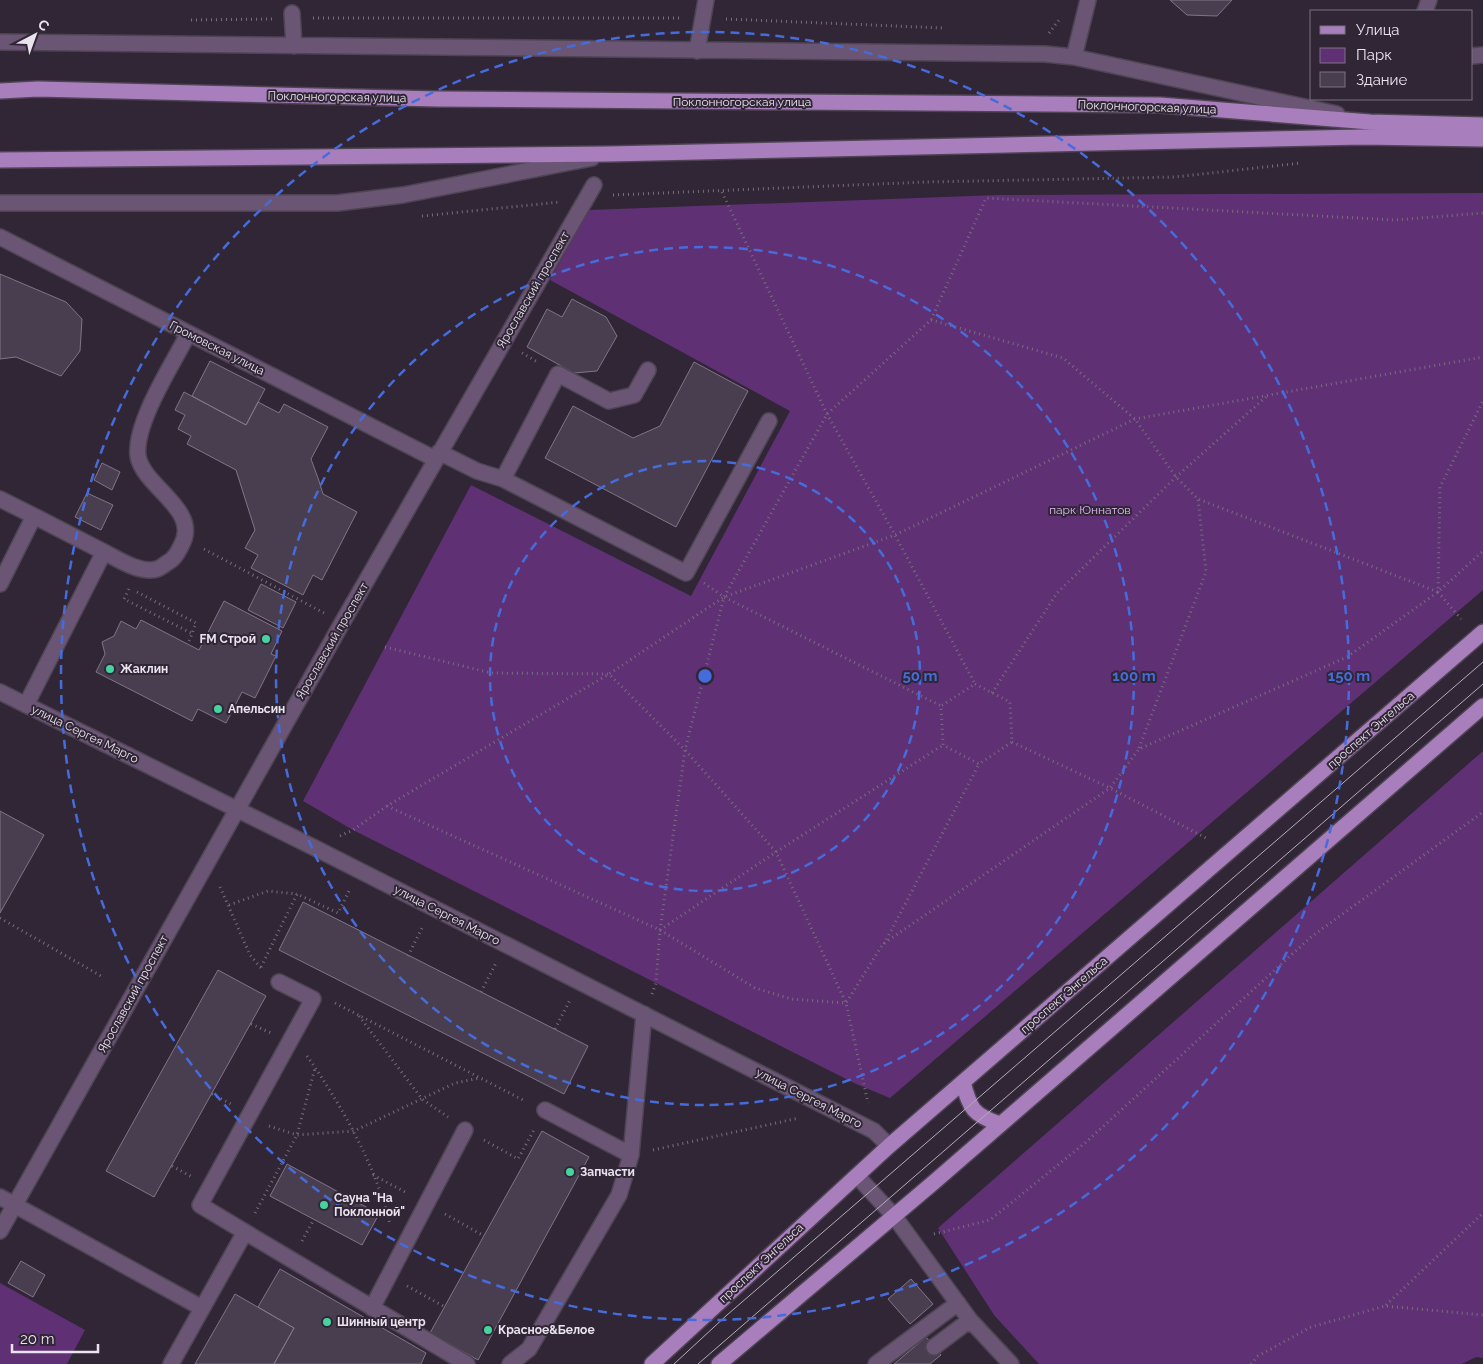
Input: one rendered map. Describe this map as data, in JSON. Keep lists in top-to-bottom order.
{
  "streets": {
    "main road": ["Поклонногорская улица", "проспект Энгельса"],
    "street": ["Ярославский проспект", "Громовская улица", "улица Сергея Марго"]
  },
  "crossings": [
    ["Ярославский проспект", "Громовская улица"],
    ["Ярославский проспект", "улица Сергея Марго"],
    ["проспект Энгельса", "улица Сергея Марго"]
  ],
  "parks": ["парк Юннатов"],
  "places": [
    "FM Строй",
    "Жаклин",
    "Апельсин",
    "Запчасти",
    "Сауна \"На Поклонной\"",
    "Шинный центр",
    "Красное&Белое"
  ],
  "legend": ["Улица", "Парк", "Здание"],
  "scale_bar": "20 m",
  "north": "top right",
  "rings": ["50 m", "100 m", "150 m"]
}
